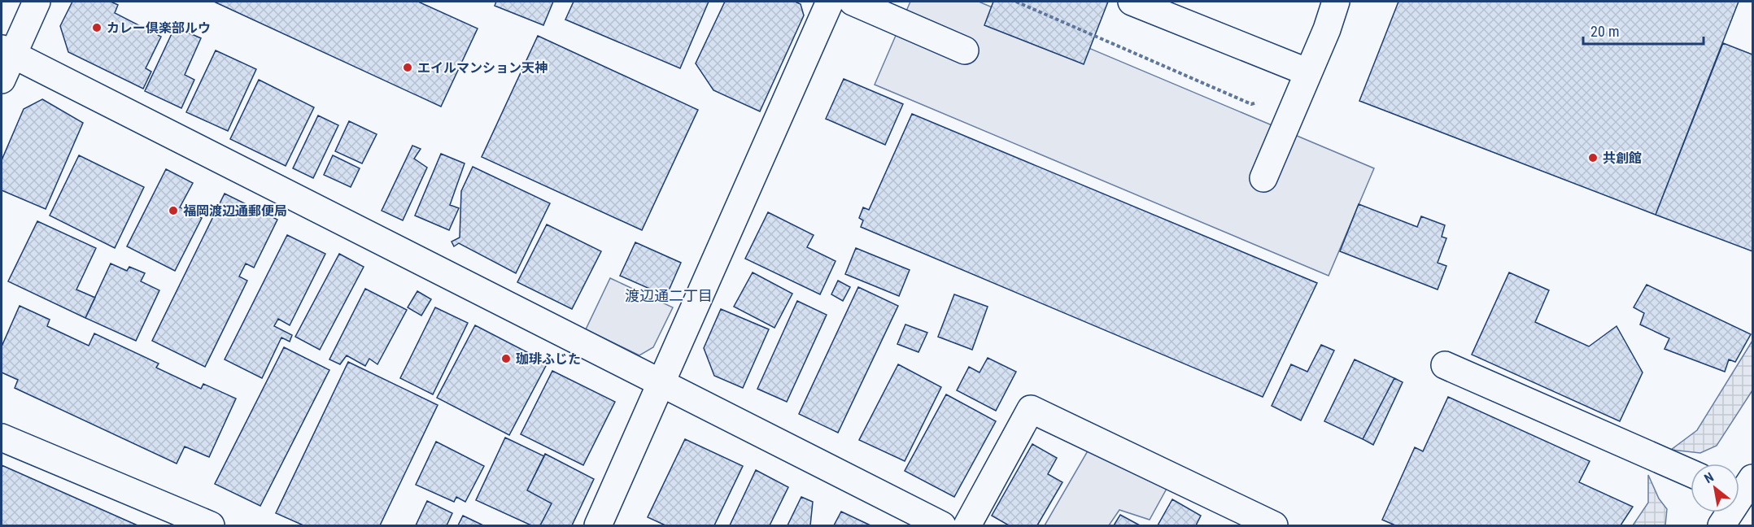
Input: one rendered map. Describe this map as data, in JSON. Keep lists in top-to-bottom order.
{
  "districts": ["渡辺通二丁目"],
  "places": [
    "カレー倶楽部ルウ",
    "エイルマンション天神",
    "共創館",
    "福岡渡辺通郵便局",
    "珈琲ふじた"
  ],
  "scale_bar": "20 m",
  "north": "top left"
}
